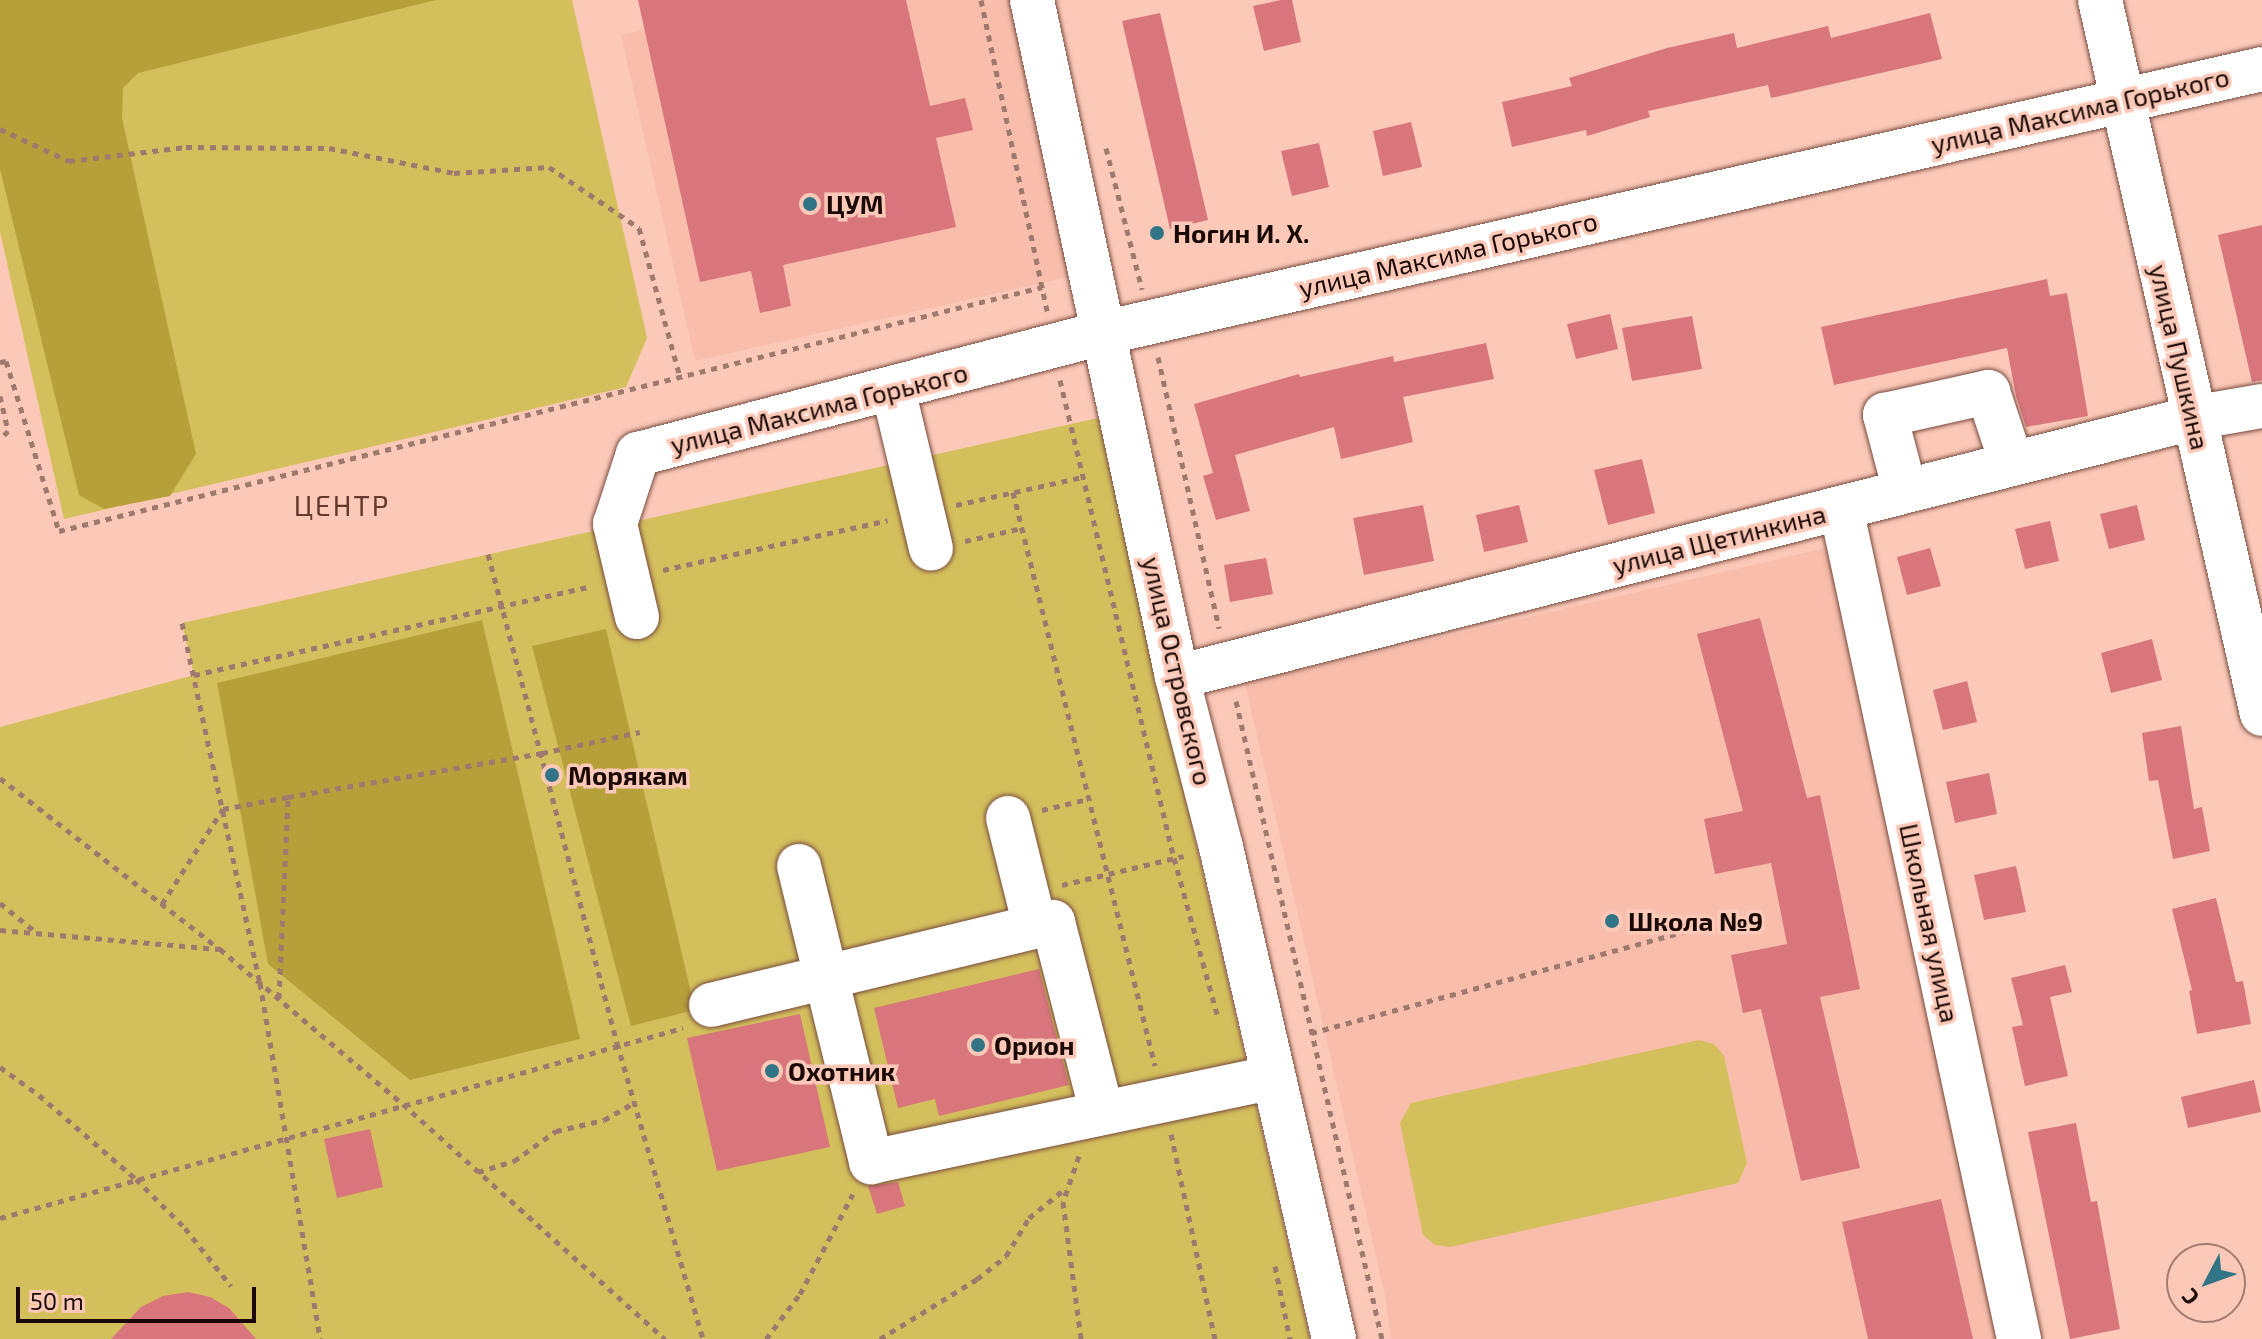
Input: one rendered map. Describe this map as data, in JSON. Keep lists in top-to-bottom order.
{
  "streets": {
    "street": [
      "улица Максима Горького",
      "улица Пушкина",
      "улица Щетинкина",
      "улица Островского",
      "Школьная улица"
    ]
  },
  "crossings": [
    ["улица Максима Горького", "улица Пушкина"],
    ["улица Максима Горького", "улица Островского"],
    ["улица Пушкина", "улица Щетинкина"],
    ["улица Щетинкина", "улица Островского"],
    ["улица Щетинкина", "Школьная улица"]
  ],
  "districts": ["ЦЕНТР"],
  "places": [
    "ЦУМ",
    "Ногин И. Х.",
    "Морякам",
    "Школа №9",
    "Орион",
    "Охотник"
  ],
  "scale_bar": "50 m",
  "north": "bottom left"
}
